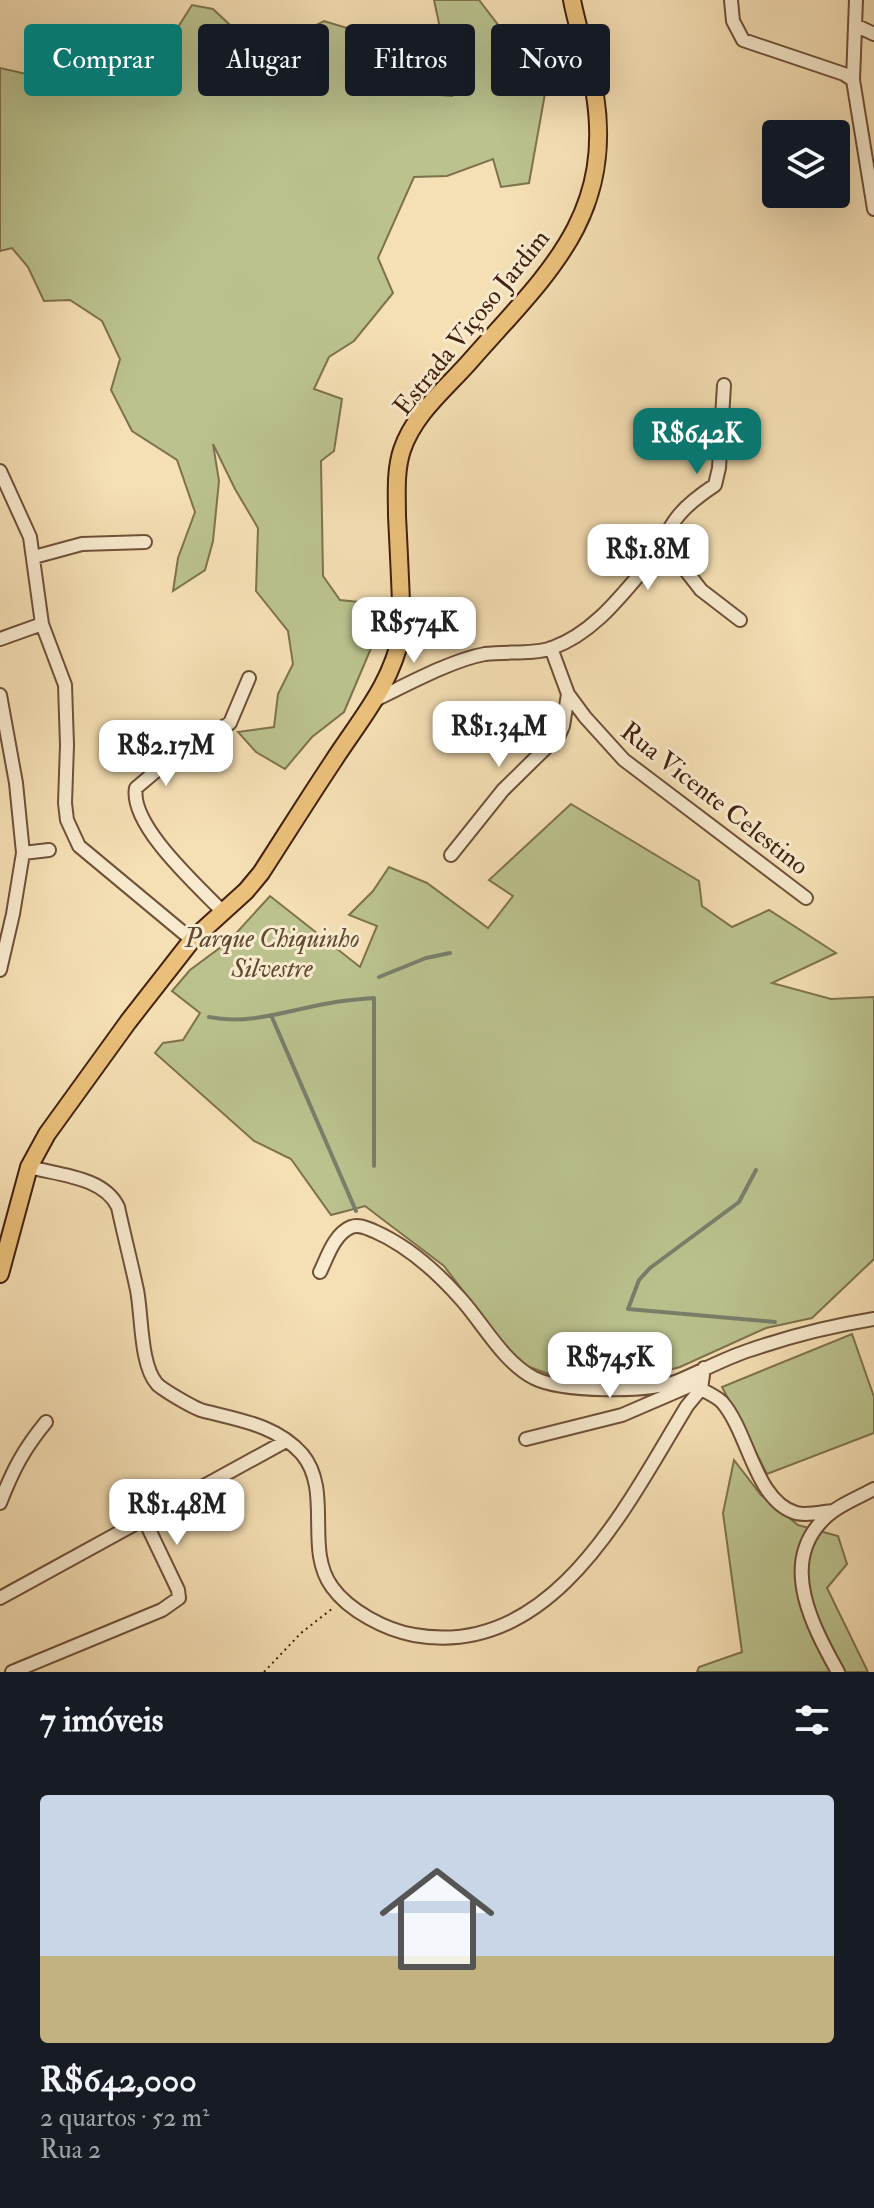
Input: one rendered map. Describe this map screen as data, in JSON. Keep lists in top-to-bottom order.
{
  "streets": {
    "main road": ["Estrada Viçoso Jardim"],
    "street": ["Rua Vicente Celestino"]
  },
  "parks": ["Parque Chiquinho Silvestre"],
  "page": {
    "chip": [
      "Comprar",
      "Alugar",
      "Filtros",
      "Novo"
    ],
    "price": [
      "R$642K",
      "R$1.8M",
      "R$574K",
      "R$1.34M",
      "R$2.17M",
      "R$745K",
      "R$1.48M"
    ],
    "heading": "7 imóveis",
    "list": [
      {
        "name": "R$642,000",
        "note": "2 quartos · 52 m² · Rua 2"
      }
    ]
  }
}
